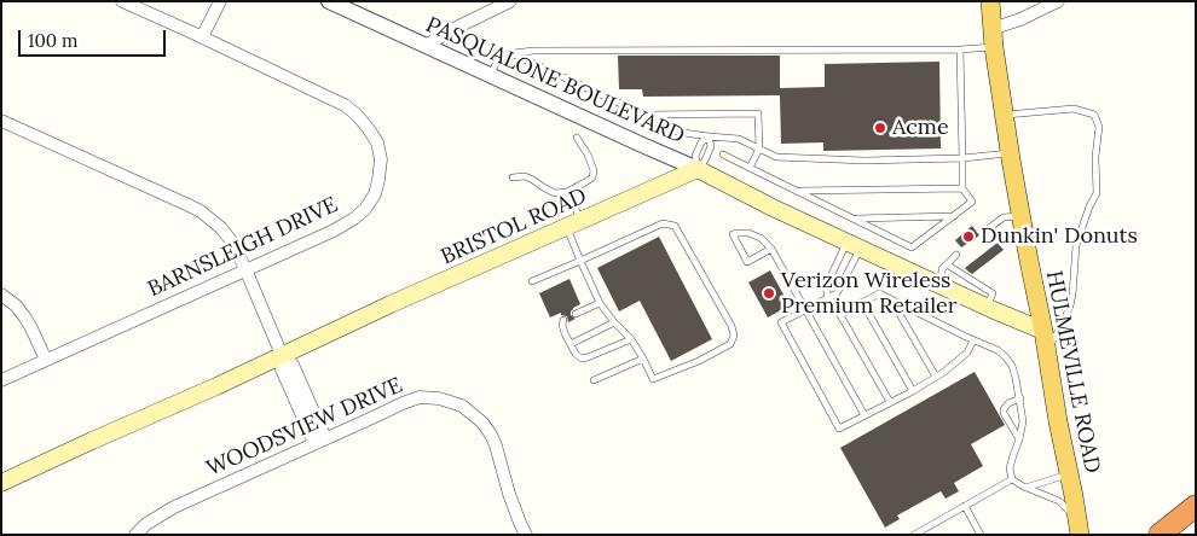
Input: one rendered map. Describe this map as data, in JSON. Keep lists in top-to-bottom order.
{
  "streets": {
    "main road": ["BRISTOL ROAD", "HULMEVILLE ROAD"],
    "street": ["PASQUALONE BOULEVARD", "BARNSLEIGH DRIVE", "WOODSVIEW DRIVE"]
  },
  "crossings": [
    ["PASQUALONE BOULEVARD", "BRISTOL ROAD"]
  ],
  "places": ["Acme", "Dunkin' Donuts", "Verizon Wireless Premium Retailer"],
  "scale_bar": "100 m"
}
